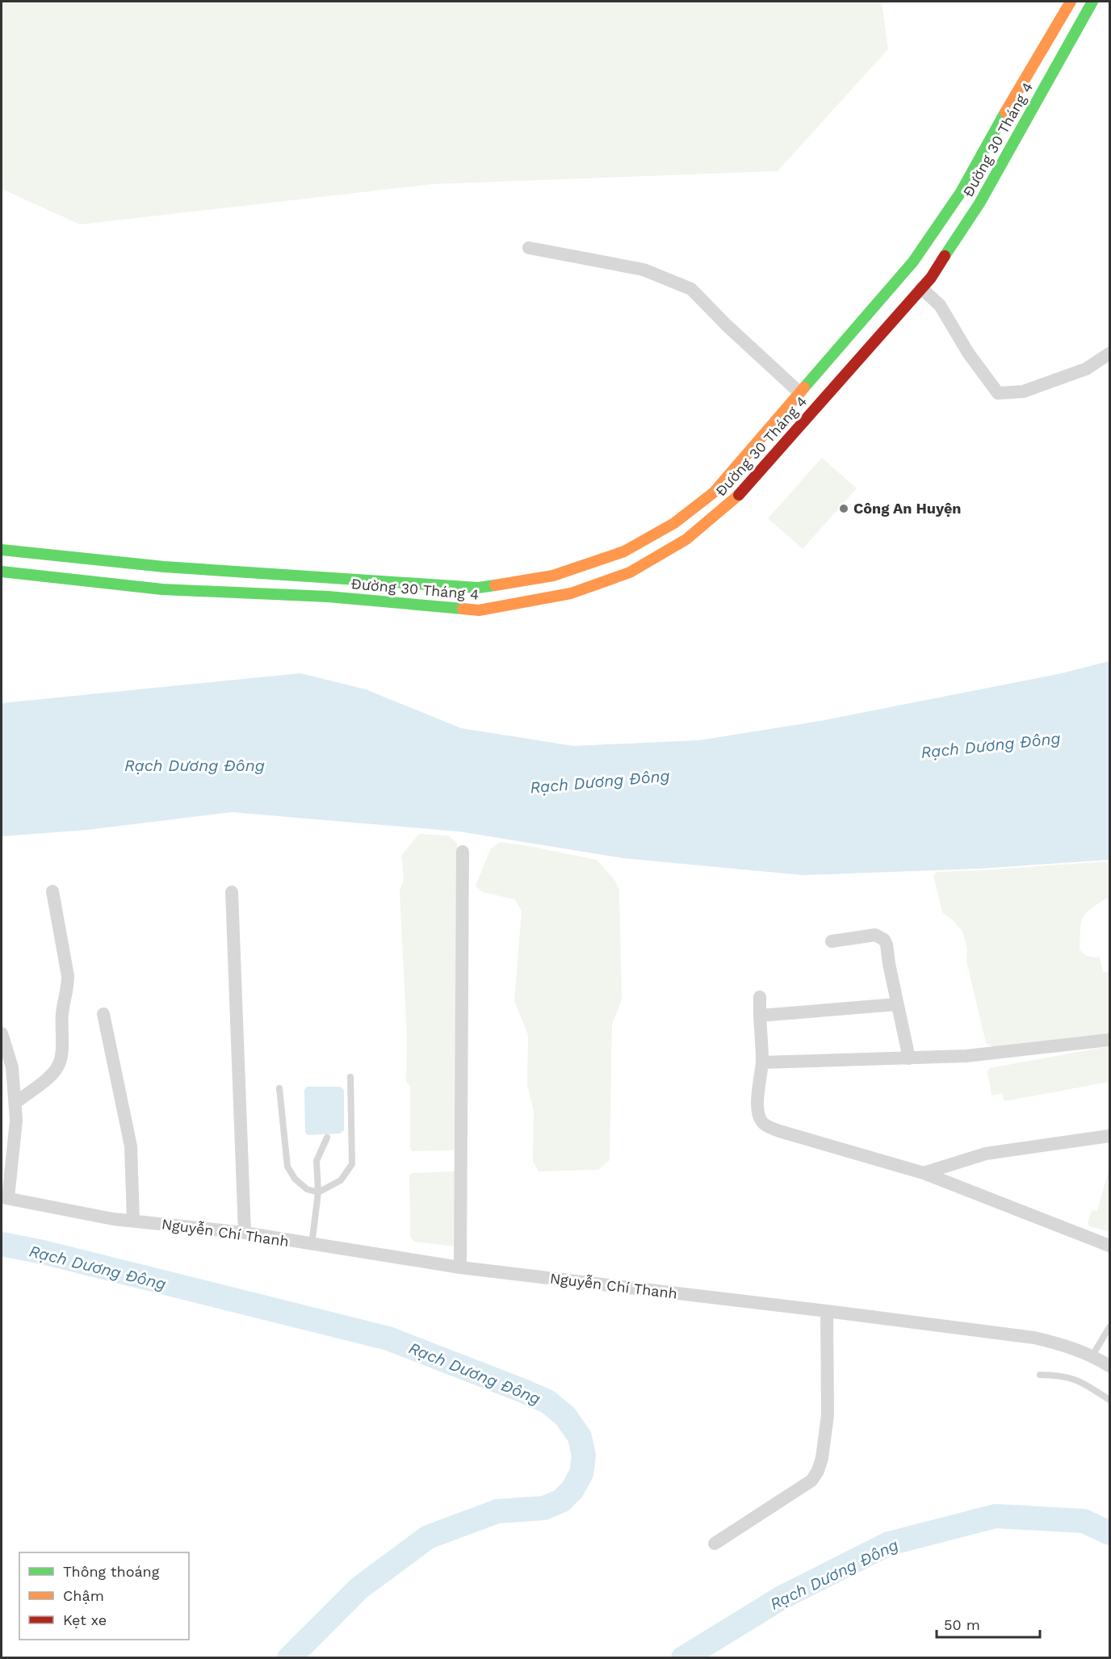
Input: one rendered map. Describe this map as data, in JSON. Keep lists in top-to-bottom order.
{
  "streets": {
    "main road": ["Đường 30 Tháng 4"],
    "street": ["Nguyễn Chí Thanh"]
  },
  "water": ["Rạch Dương Đông"],
  "places": ["Công An Huyện"],
  "legend": ["Thông thoáng", "Chậm", "Kẹt xe"],
  "scale_bar": "50 m"
}
